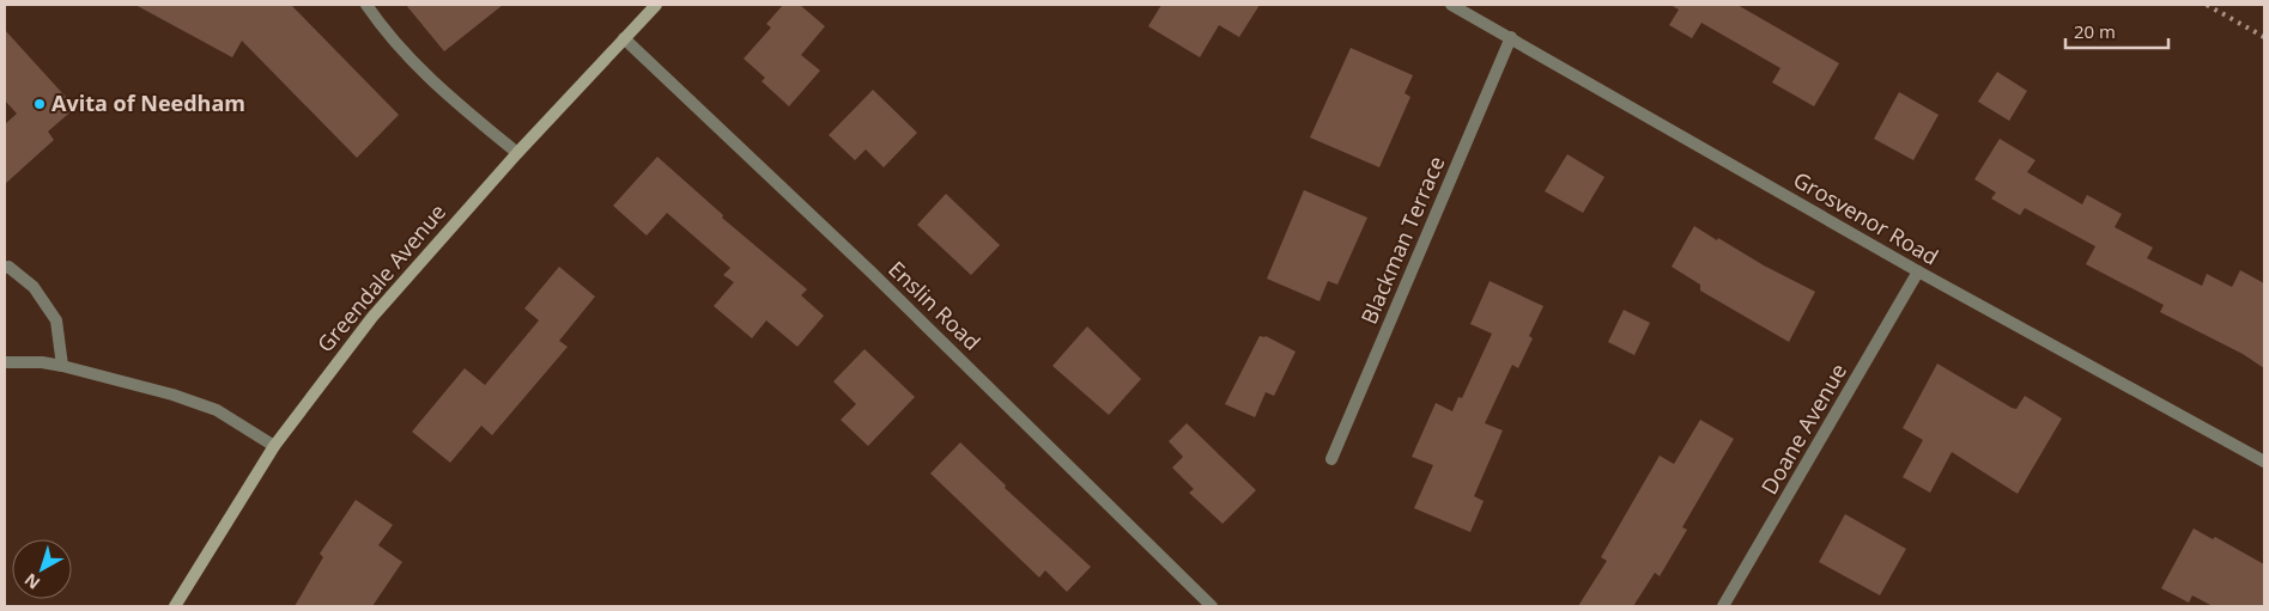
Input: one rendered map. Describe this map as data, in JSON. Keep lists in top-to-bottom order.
{
  "streets": {
    "main road": ["Greendale Avenue"],
    "street": [
      "Grosvenor Road",
      "Blackman Terrace",
      "Enslin Road",
      "Doane Avenue"
    ]
  },
  "crossings": [
    ["Grosvenor Road", "Blackman Terrace"],
    ["Grosvenor Road", "Doane Avenue"],
    ["Greendale Avenue", "Enslin Road"]
  ],
  "places": ["Avita of Needham"],
  "scale_bar": "20 m",
  "north": "bottom left"
}
